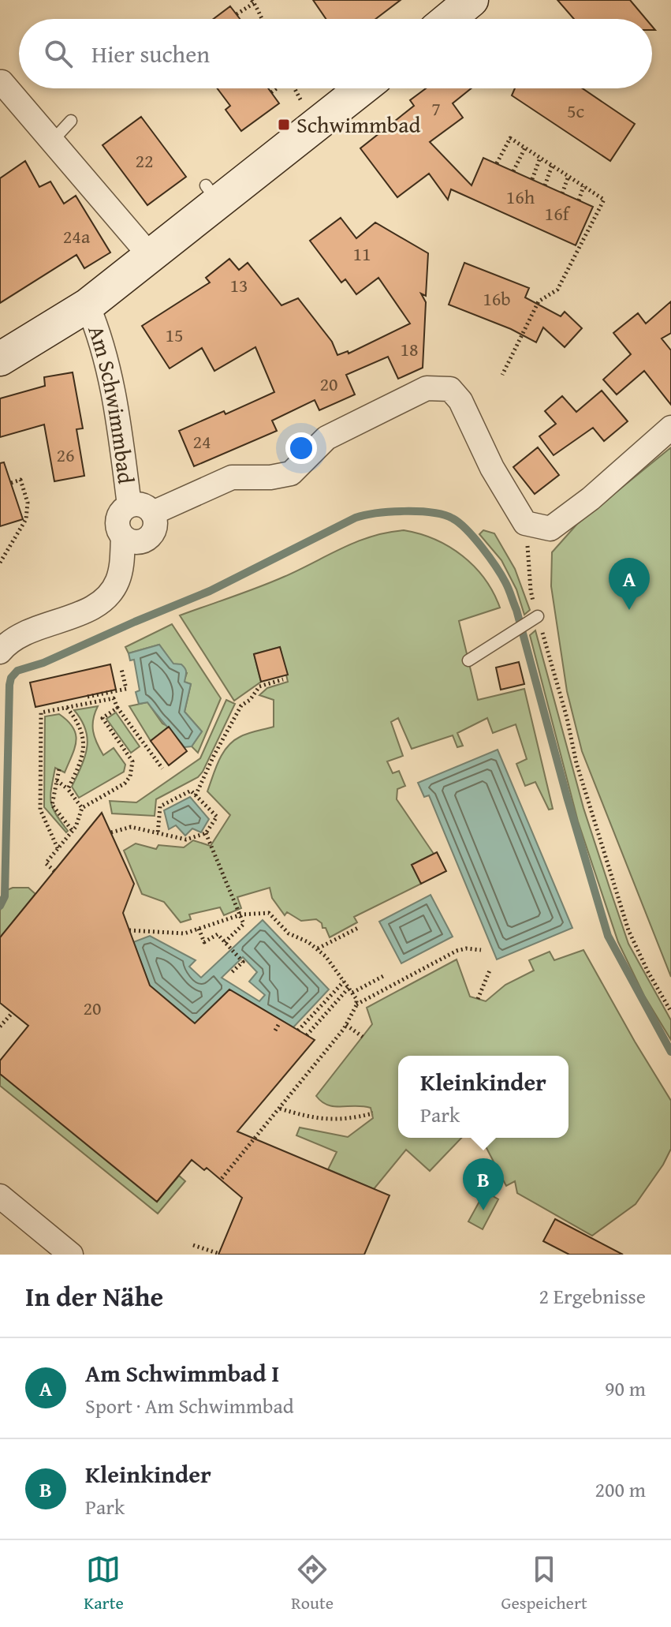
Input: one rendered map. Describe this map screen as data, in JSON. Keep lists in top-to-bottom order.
{
  "streets": {
    "street": ["Am Schwimmbad"]
  },
  "places": {
    "transit": ["Schwimmbad"]
  },
  "house_numbers": [
    "7",
    "5c",
    "22",
    "16h",
    "16f",
    "24a",
    "11",
    "13",
    "16b",
    "15",
    "18",
    "20",
    "24",
    "26",
    "20"
  ],
  "page": {
    "search": "Hier suchen",
    "pins": ["A", "B"],
    "popup": ["Kleinkinder", "Park"],
    "heading": ["In der Nähe", "2 Ergebnisse"],
    "list": [
      {
        "mark": "A",
        "name": "Am Schwimmbad I",
        "note": "Sport · Am Schwimmbad",
        "value": "90 m"
      },
      {
        "mark": "B",
        "name": "Kleinkinder",
        "note": "Park",
        "value": "200 m"
      }
    ],
    "nav": ["Karte", "Route", "Gespeichert"]
  }
}
